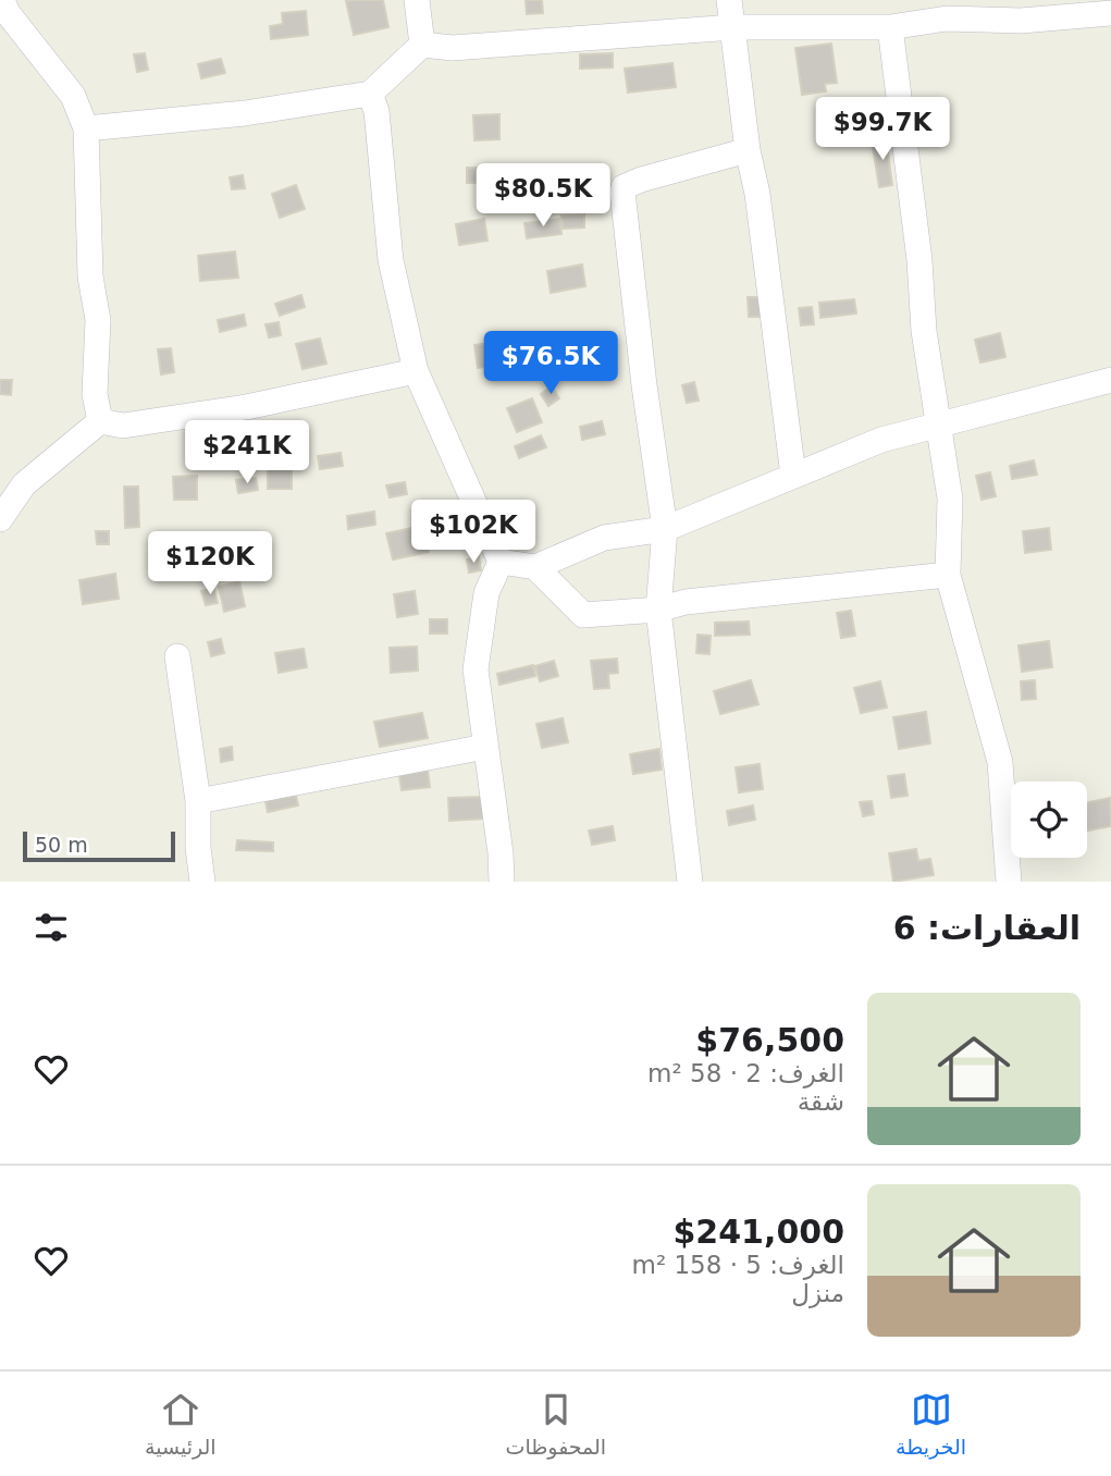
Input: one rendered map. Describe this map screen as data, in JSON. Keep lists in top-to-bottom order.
{
  "scale_bar": "50 m",
  "page": {
    "price": [
      "$99.7K",
      "$80.5K",
      "$76.5K",
      "$241K",
      "$102K",
      "$120K"
    ],
    "scale": "50 m",
    "heading": "العقارات: 6",
    "list": [
      {
        "name": "$76,500",
        "note": "الغرف: 2 · 58 m² · شقة"
      },
      {
        "name": "$241,000",
        "note": "الغرف: 5 · 158 m² · منزل"
      }
    ],
    "tabs": ["الخريطة", "المحفوظات", "الرئيسية"]
  }
}
